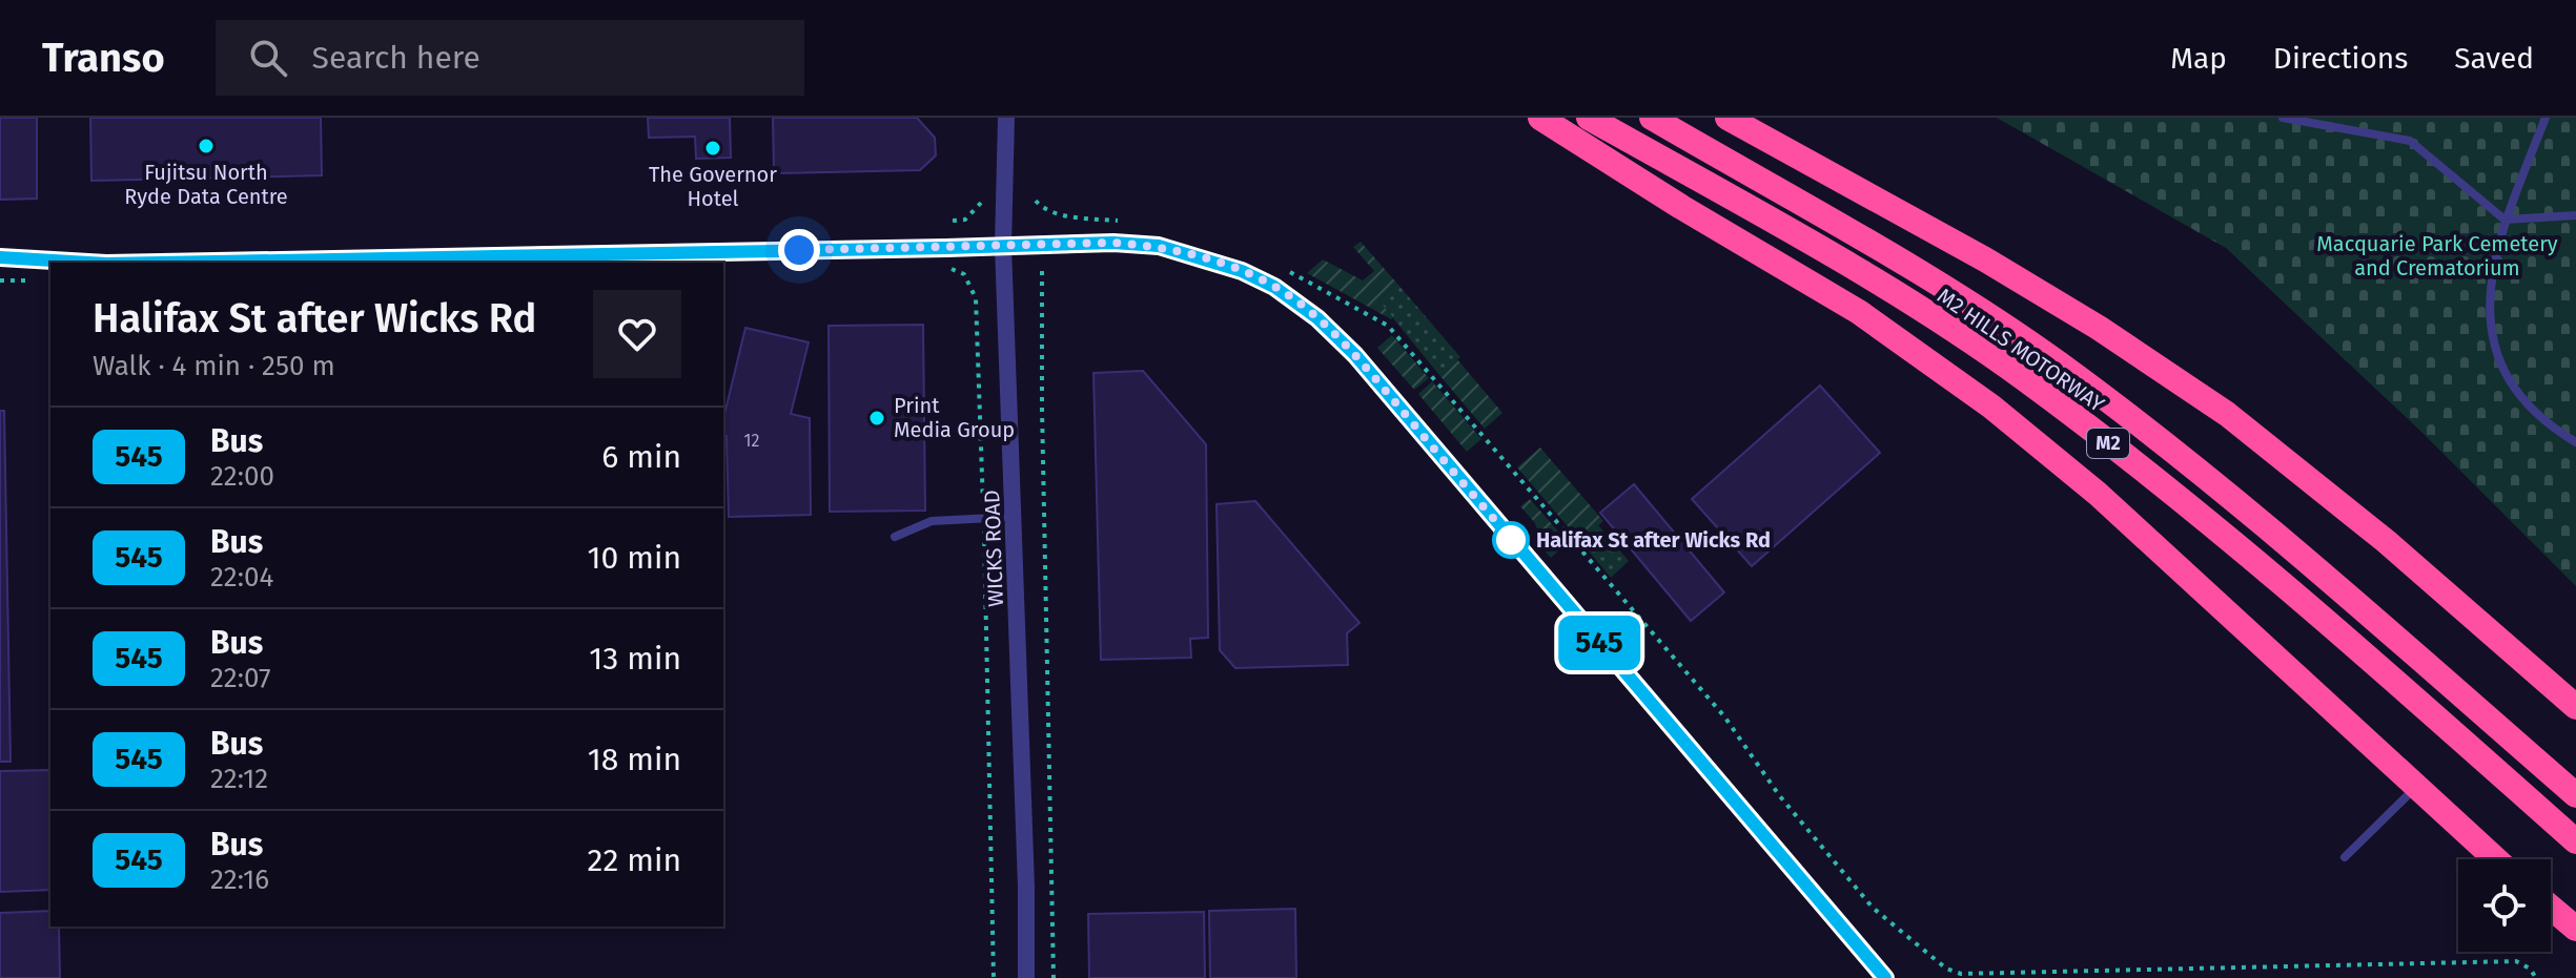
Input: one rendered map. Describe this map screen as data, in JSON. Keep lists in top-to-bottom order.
{
  "streets": {
    "highway": ["M2 HILLS MOTORWAY", "M2"],
    "street": ["WICKS ROAD"]
  },
  "parks": ["Macquarie Park Cemetery and Crematorium"],
  "places": [
    "Fujitsu North Ryde Data Centre",
    "The Governor Hotel",
    "Print Media Group",
    "Halifax St after Wicks Rd"
  ],
  "lines": ["bus line 545"],
  "house_numbers": ["12"],
  "page": {
    "header": "Transo",
    "search": "Search here",
    "nav": ["Map", "Directions", "Saved"],
    "on_map": "545",
    "heading": ["Halifax St after Wicks Rd", "Walk · 4 min · 250 m"],
    "list": [
      {
        "mark": "545",
        "name": "Bus",
        "note": "22:00",
        "value": "6 min"
      },
      {
        "mark": "545",
        "name": "Bus",
        "note": "22:04",
        "value": "10 min"
      },
      {
        "mark": "545",
        "name": "Bus",
        "note": "22:07",
        "value": "13 min"
      },
      {
        "mark": "545",
        "name": "Bus",
        "note": "22:12",
        "value": "18 min"
      },
      {
        "mark": "545",
        "name": "Bus",
        "note": "22:16",
        "value": "22 min"
      }
    ]
  }
}
